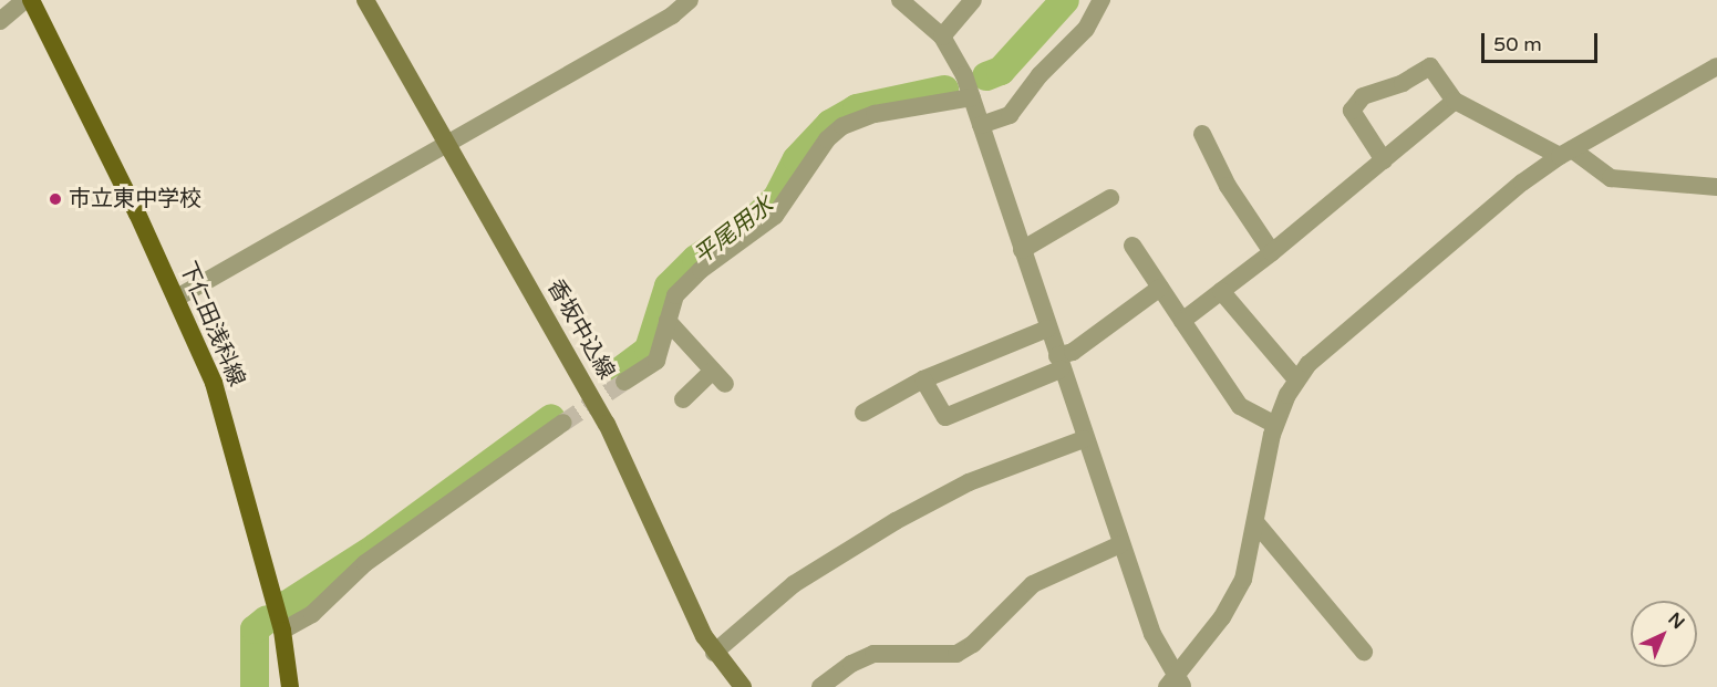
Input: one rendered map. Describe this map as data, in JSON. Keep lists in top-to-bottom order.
{
  "streets": {
    "main road": ["下仁田浅科線", "香坂中込線"]
  },
  "water": ["平尾用水"],
  "places": ["市立東中学校"],
  "scale_bar": "50 m",
  "north": "top right"
}
